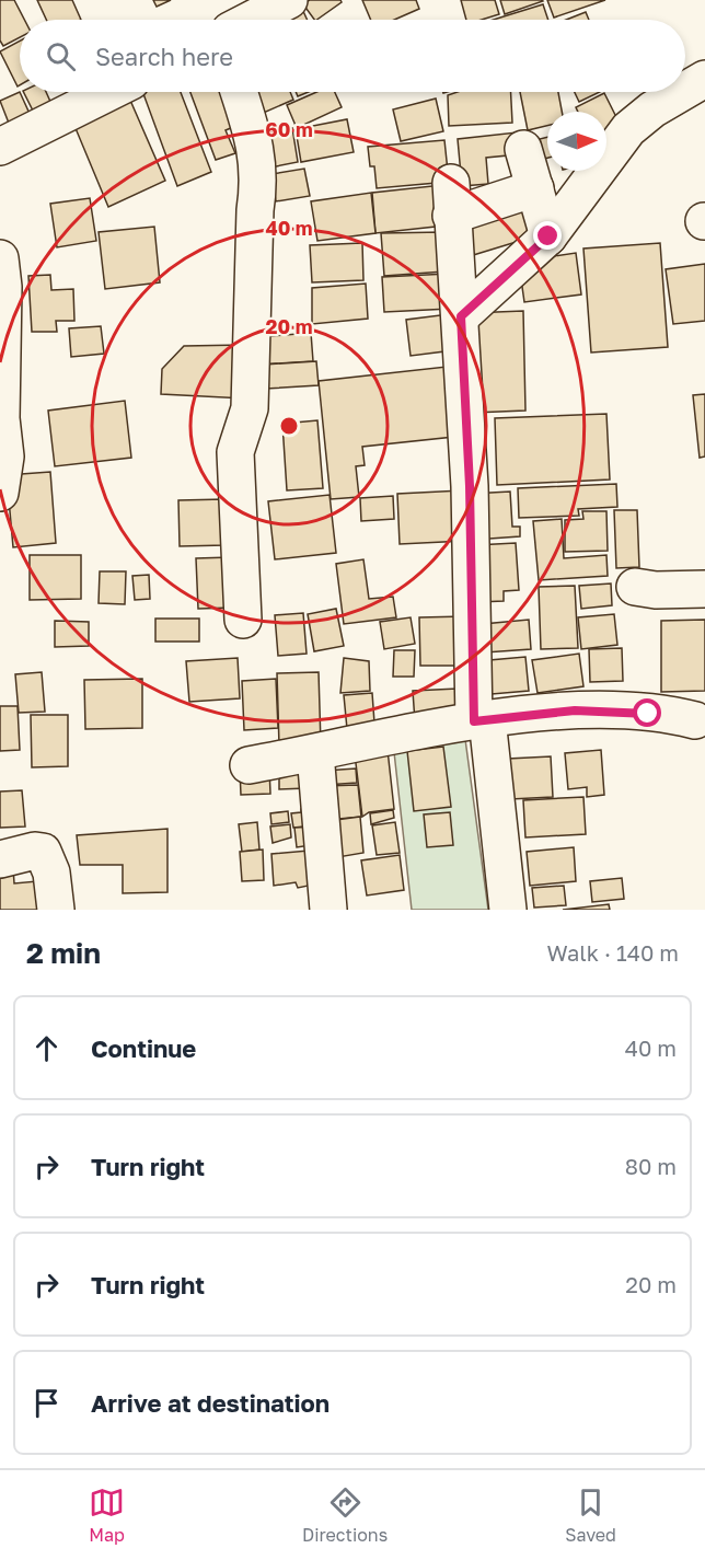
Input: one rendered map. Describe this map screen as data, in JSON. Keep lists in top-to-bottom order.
{
  "north": "right",
  "page": {
    "search": "Search here",
    "heading": ["2 min", "Walk · 140 m"],
    "list": [
      ["Continue", "40 m"],
      ["Turn right", "80 m"],
      ["Turn right", "20 m"],
      "Arrive at destination"
    ],
    "nav": ["Map", "Directions", "Saved"]
  },
  "rings": ["60 m", "40 m", "20 m"]
}
